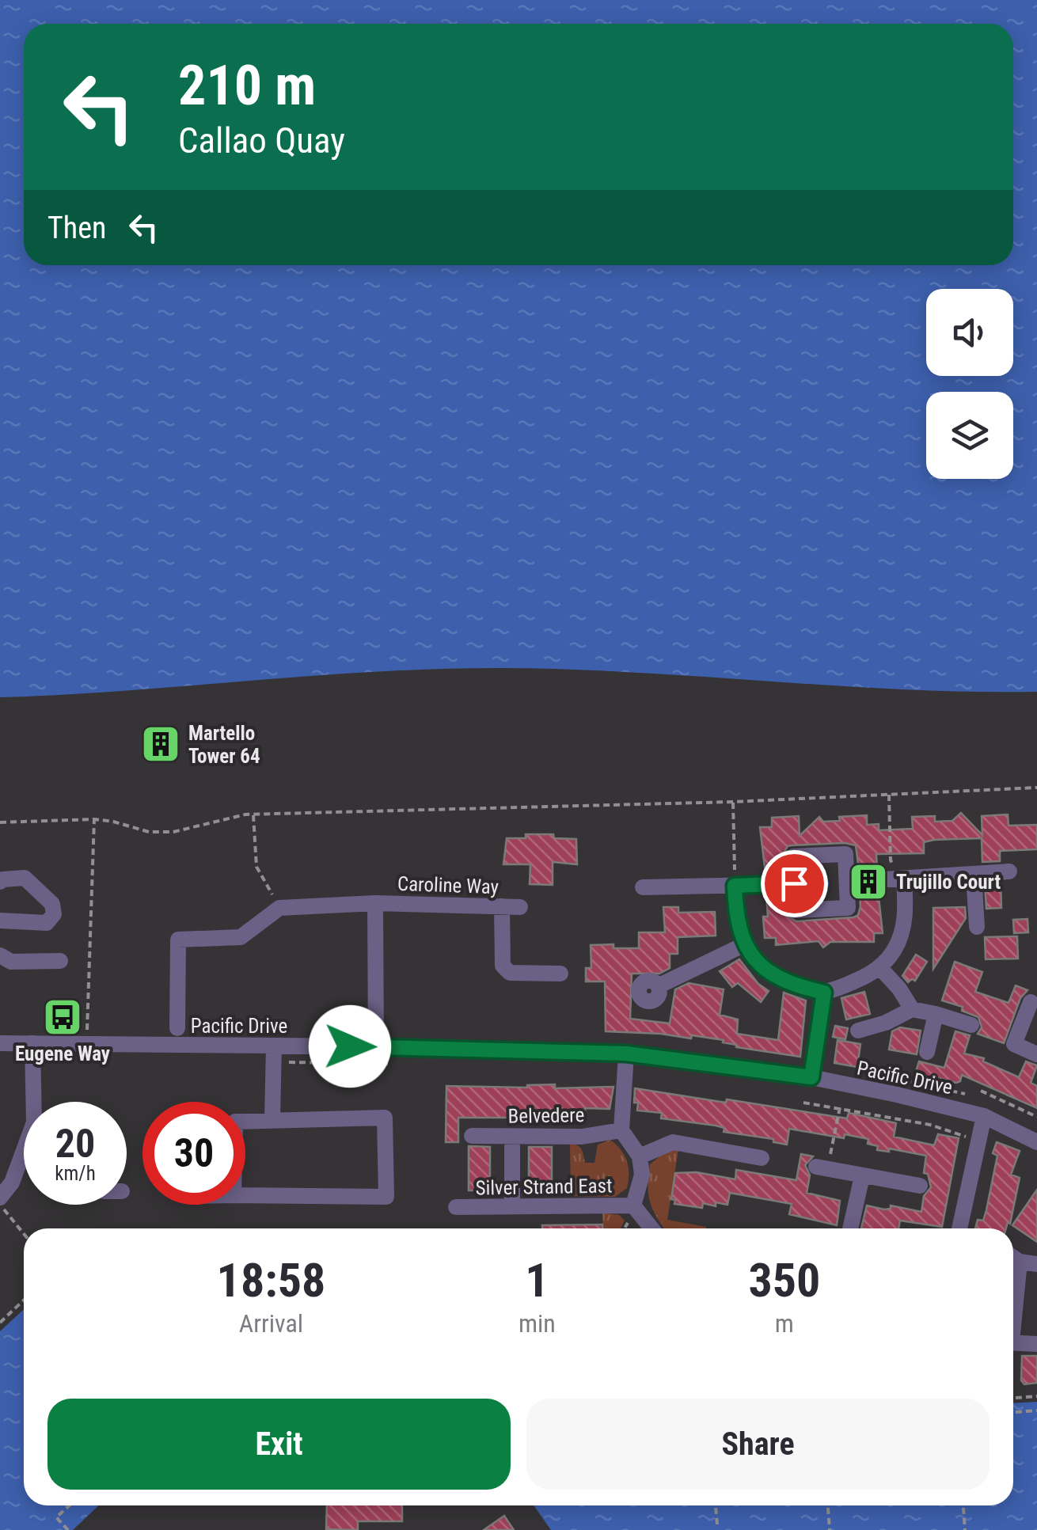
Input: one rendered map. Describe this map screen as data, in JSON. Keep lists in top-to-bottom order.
{
  "streets": {
    "street": [
      "Caroline Way",
      "Pacific Drive",
      "Belvedere",
      "Silver Strand East"
    ]
  },
  "crossings": [
    ["Caroline Way", "Pacific Drive"]
  ],
  "places": {
    "building": ["Martello Tower 64", "Trujillo Court"],
    "bus stop": ["Eugene Way"]
  },
  "page": {
    "turn": ["210 m", "Callao Quay"],
    "then": "Then",
    "speed": "20 km/h",
    "limit": "30",
    "eta": [
      "18:58",
      "Arrival",
      "1",
      "min",
      "350",
      "m"
    ],
    "buttons": ["Exit", "Share"]
  }
}
